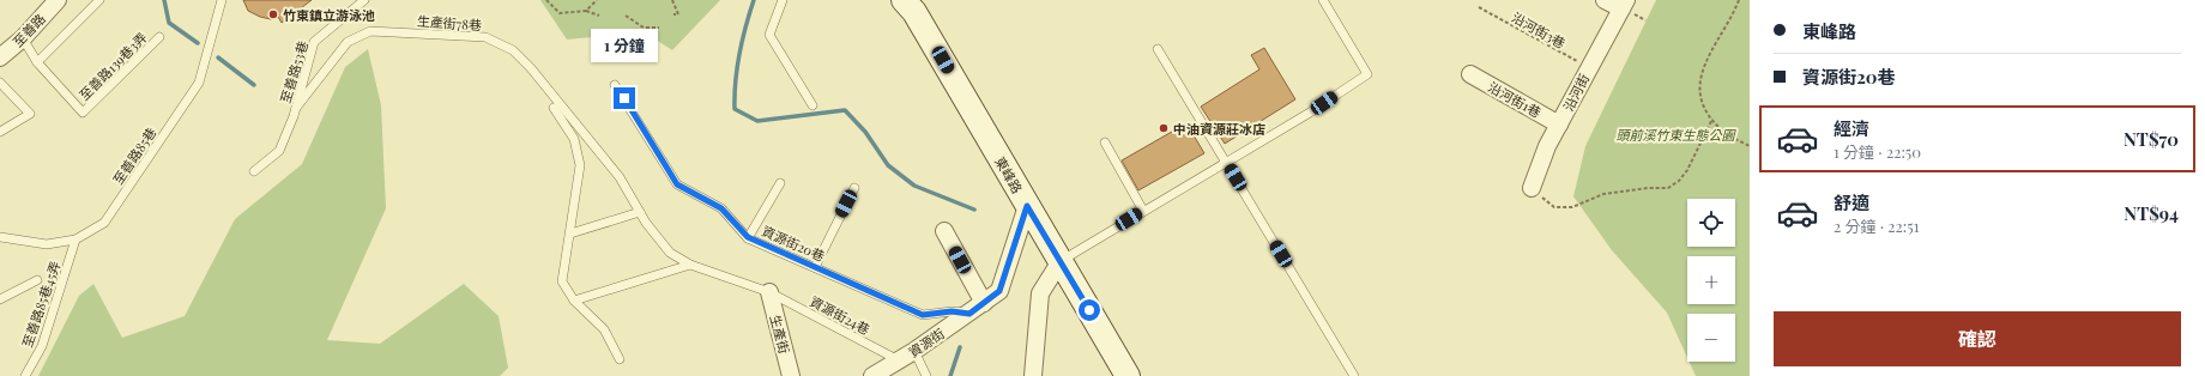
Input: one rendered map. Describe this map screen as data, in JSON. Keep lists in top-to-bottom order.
{
  "streets": {
    "main road": ["東峰路"],
    "street": [
      "至善路",
      "沿河街",
      "沿河街1巷",
      "生產街",
      "資源街"
    ],
    "lane": [
      "生產街78巷",
      "至善路139巷3弄",
      "至善路53巷",
      "至善路85巷",
      "資源街20巷",
      "至善路85巷45弄",
      "資源街24巷"
    ],
    "path": ["沿河街3巷"]
  },
  "crossings": [
    ["生產街78巷", "至善路53巷"],
    ["生產街78巷", "資源街24巷"],
    ["生產街78巷", "生產街"],
    ["沿河街3巷", "沿河街"],
    ["沿河街", "沿河街1巷"],
    ["至善路85巷", "至善路85巷45弄"],
    ["東峰路", "資源街"],
    ["資源街20巷", "資源街"],
    ["資源街24巷", "生產街"],
    ["資源街24巷", "資源街"]
  ],
  "parks": ["頭前溪竹東生態公園"],
  "places": ["竹東鎮立游泳池", "中油資源莊冰店"],
  "page": {
    "banner": ["東峰路", "資源街20巷"],
    "bubble": "1 分鐘",
    "list": [
      {
        "name": "經濟",
        "note": "1 分鐘 · 22:50",
        "value": "NT$70"
      },
      {
        "name": "舒適",
        "note": "2 分鐘 · 22:51",
        "value": "NT$94"
      }
    ],
    "map_buttons": ["+", "−"],
    "buttons": "確認"
  }
}
